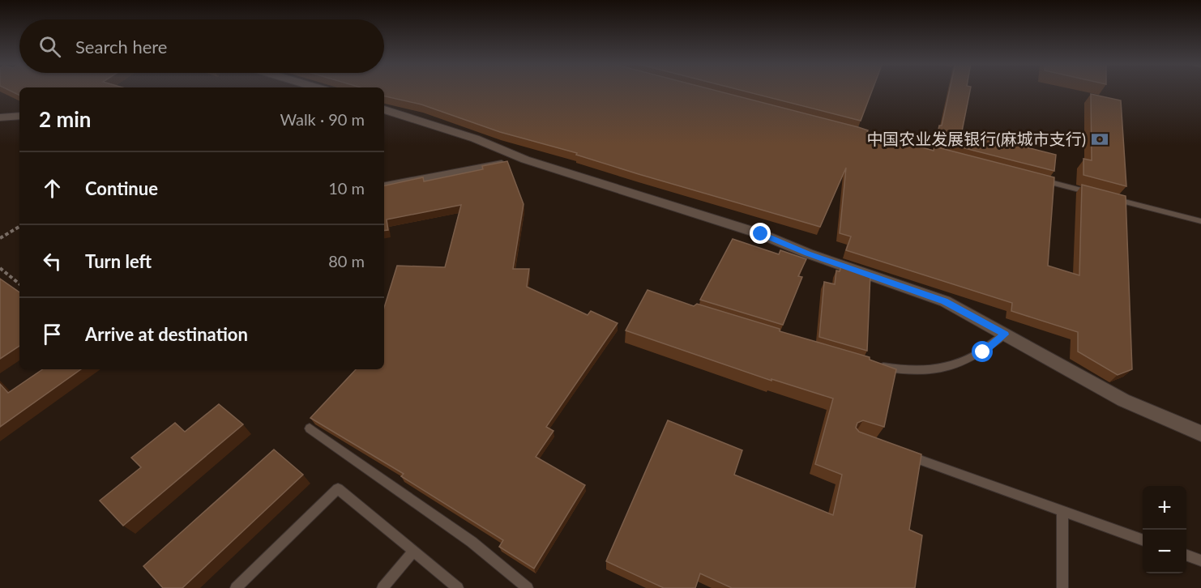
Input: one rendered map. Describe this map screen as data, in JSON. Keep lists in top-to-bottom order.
{
  "places": {
    "bank": ["中国农业发展银行(麻城市支行)"]
  },
  "page": {
    "search": "Search here",
    "heading": ["2 min", "Walk · 90 m"],
    "list": [
      ["Continue", "10 m"],
      ["Turn left", "80 m"],
      "Arrive at destination"
    ],
    "map_buttons": ["+", "−"]
  }
}
